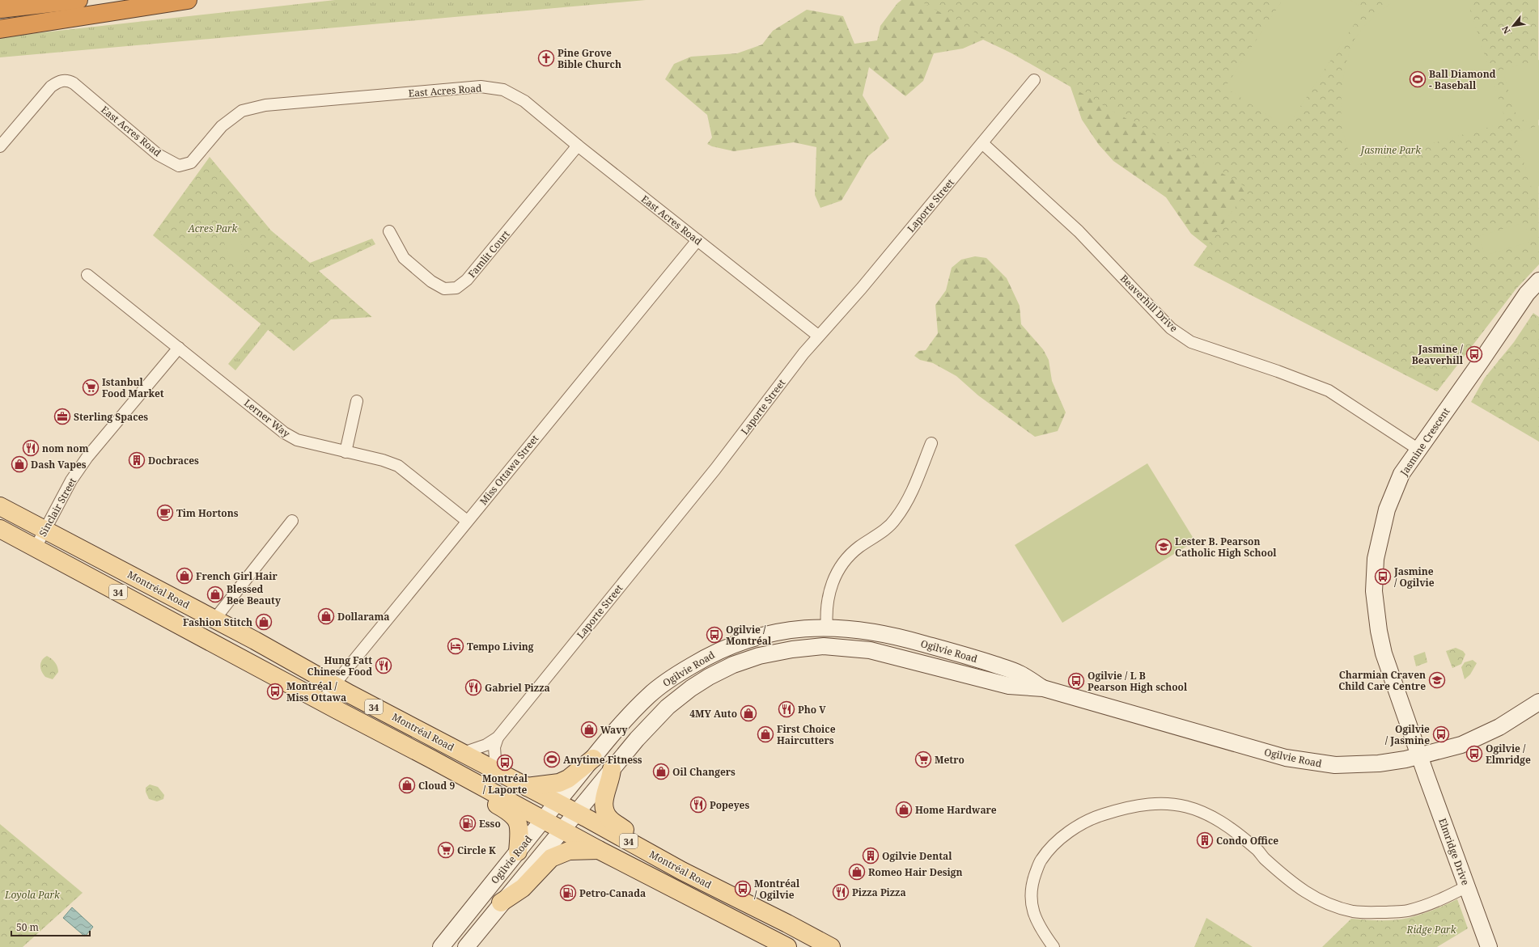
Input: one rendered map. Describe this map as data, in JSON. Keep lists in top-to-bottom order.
{
  "streets": {
    "main road": [
      "Jasmine Crescent",
      "Montréal Road",
      "34",
      "Ogilvie Road",
      "Elmridge Drive"
    ],
    "street": [
      "East Acres Road",
      "Laporte Street",
      "Famlit Court",
      "Beaverhill Drive",
      "Lerner Way",
      "Miss Ottawa Street",
      "Sinclair Street"
    ]
  },
  "crossings": [
    ["East Acres Road", "Laporte Street"],
    ["East Acres Road", "Famlit Court"],
    ["East Acres Road", "Miss Ottawa Street"],
    ["Laporte Street", "Beaverhill Drive"],
    ["Laporte Street", "Montréal Road"],
    ["Beaverhill Drive", "Jasmine Crescent"],
    ["Lerner Way", "Miss Ottawa Street"],
    ["Lerner Way", "Sinclair Street"],
    ["Jasmine Crescent", "Ogilvie Road"],
    ["Jasmine Crescent", "Elmridge Drive"],
    ["Miss Ottawa Street", "Montréal Road"],
    ["Sinclair Street", "Montréal Road"],
    ["Montréal Road", "Ogilvie Road"],
    ["Ogilvie Road", "Elmridge Drive"]
  ],
  "parks": [
    "Jasmine Park",
    "Acres Park",
    "Loyola Park",
    "Ridge Park"
  ],
  "places": {
    "church": ["Pine Grove Bible Church"],
    "sports": ["Ball Diamond - Baseball", "Anytime Fitness"],
    "bus stop": [
      "Jasmine / Beaverhill",
      "Jasmine / Ogilvie",
      "Ogilvie / Montréal",
      "Ogilvie / L B Pearson High school",
      "Montréal / Miss Ottawa",
      "Ogilvie / Jasmine",
      "Ogilvie / Elmridge",
      "Montréal / Laporte",
      "Montréal / Ogilvie"
    ],
    "supermarket": ["Istanbul Food Market", "Metro", "Circle K"],
    "office": ["Sterling Spaces"],
    "restaurant": [
      "nom nom",
      "Hung Fatt Chinese Food",
      "Gabriel Pizza",
      "Pho V",
      "Popeyes",
      "Pizza Pizza"
    ],
    "building": ["Docbraces", "Condo Office", "Ogilvie Dental"],
    "shop": [
      "Dash Vapes",
      "French Girl Hair",
      "Blessed Bee Beauty",
      "Dollarama",
      "Fashion Stitch",
      "4MY Auto",
      "Wavy",
      "First Choice Haircutters",
      "Oil Changers",
      "Cloud 9",
      "Home Hardware",
      "Romeo Hair Design"
    ],
    "cafe": ["Tim Hortons"],
    "school or university": ["Lester B. Pearson Catholic High School", "Charmian Craven Child Care Centre"],
    "hotel": ["Tempo Living"],
    "fuel station": ["Esso", "Petro-Canada"]
  },
  "scale_bar": "50 m",
  "north": "bottom left"
}
